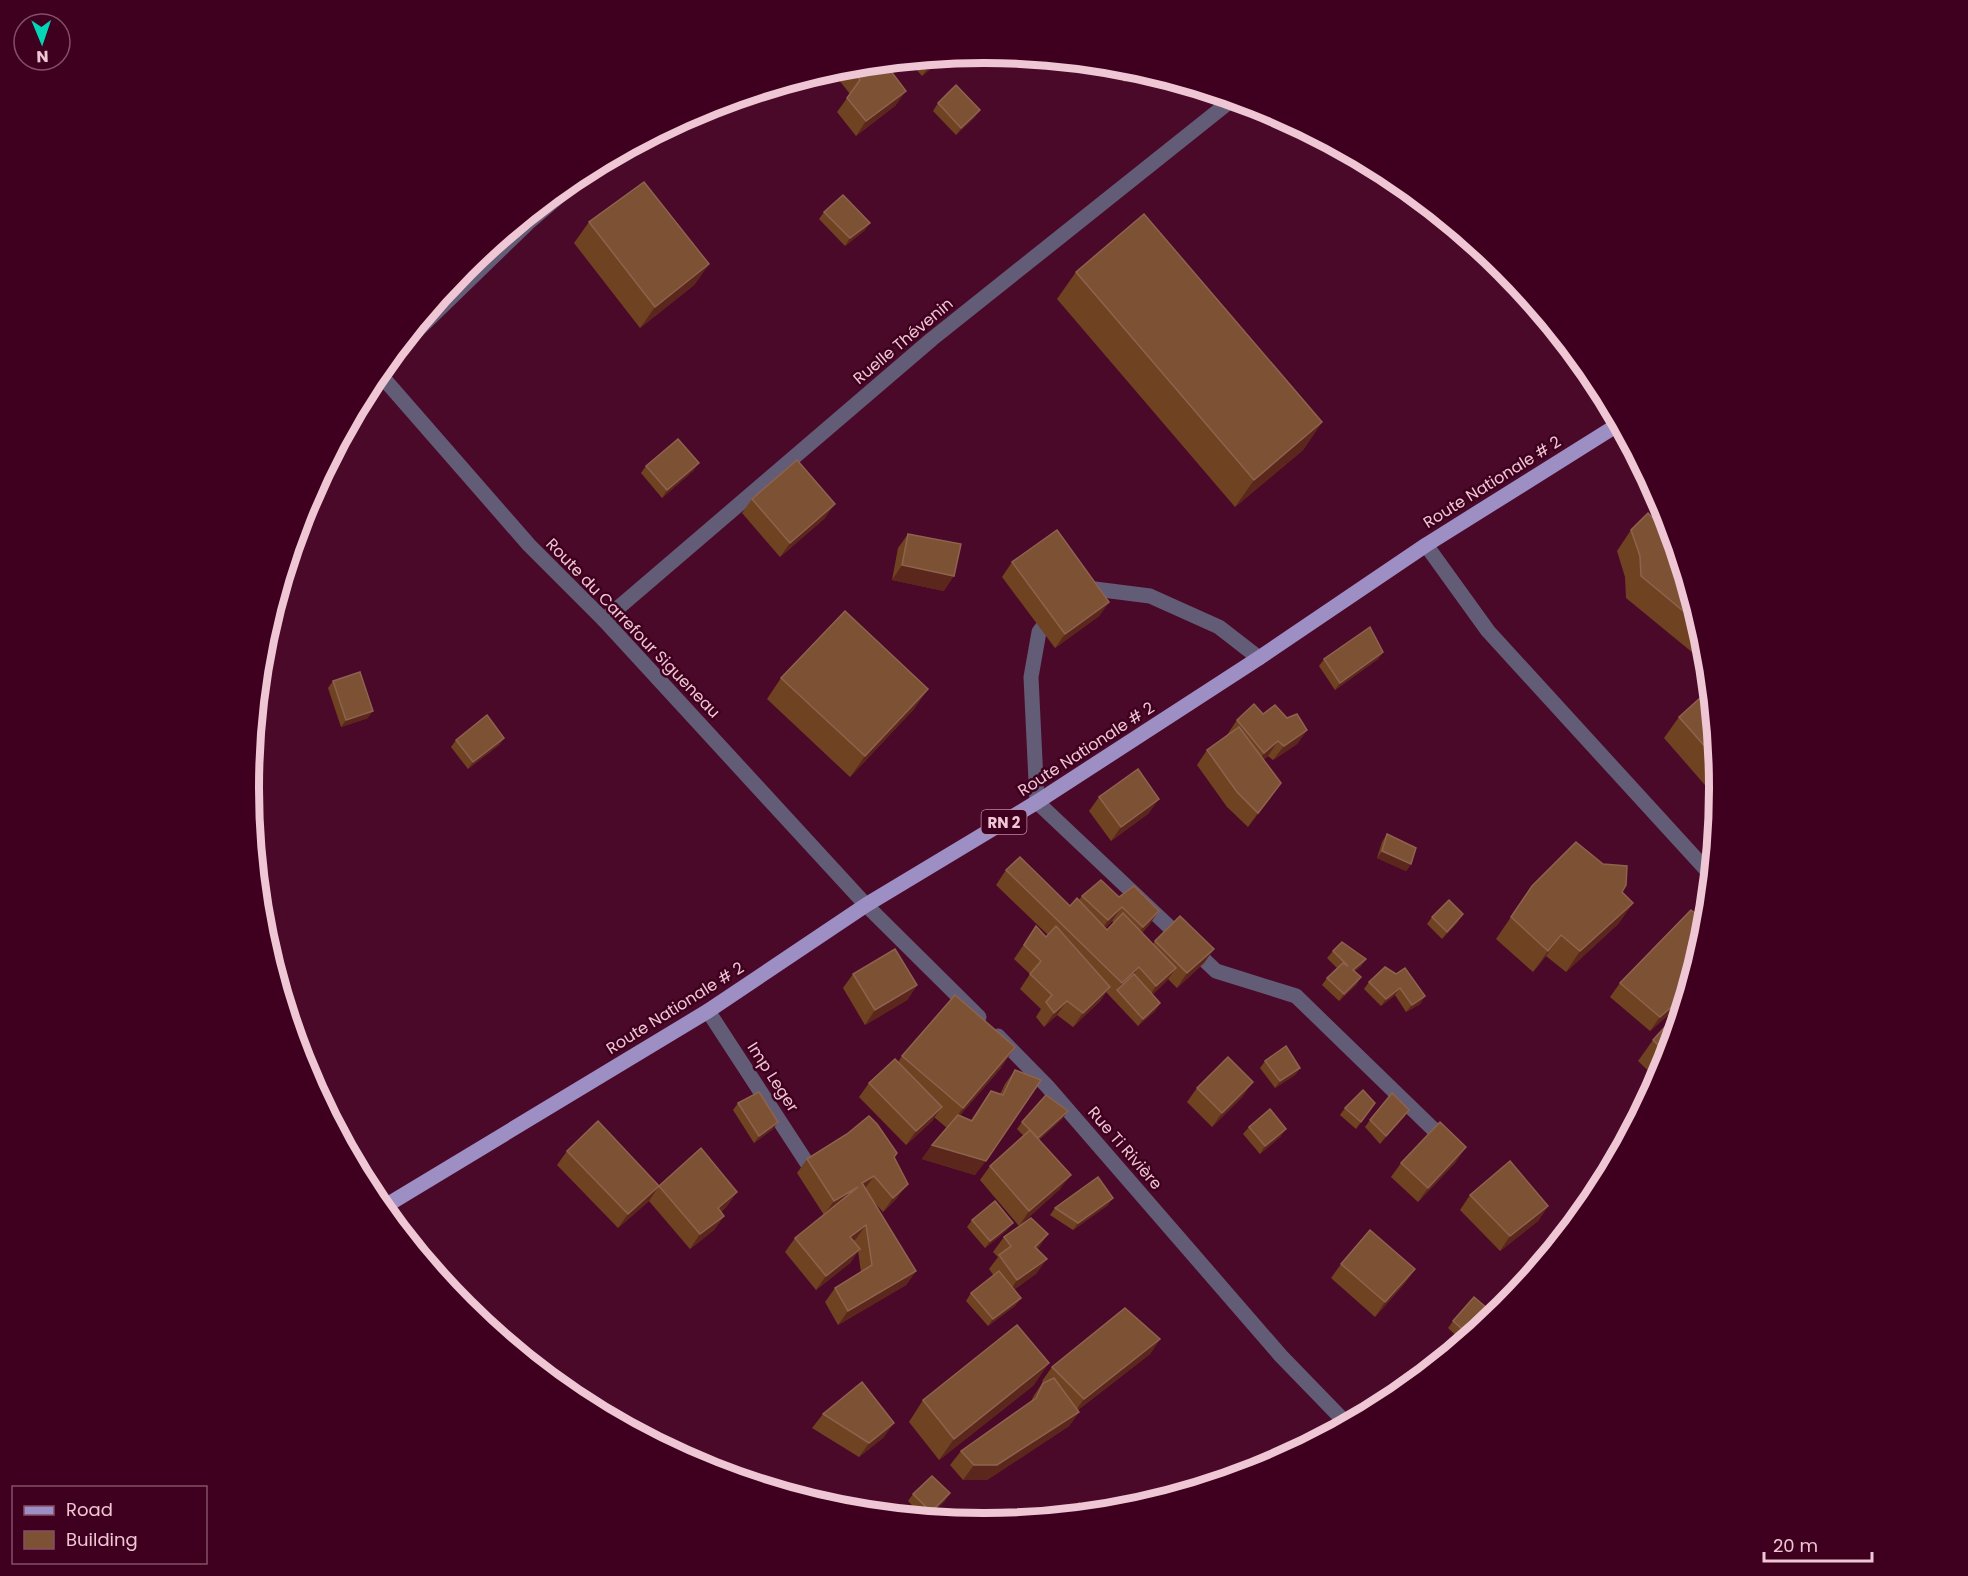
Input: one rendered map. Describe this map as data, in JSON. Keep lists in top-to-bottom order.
{
  "streets": {
    "main road": ["Route Nationale # 2", "RN 2"],
    "street": [
      "Ruelle Thévenin",
      "Route du Carrefour Sigueneau",
      "Imp Leger",
      "Rue Ti Rivière"
    ]
  },
  "crossings": [
    ["Ruelle Thévenin", "Route du Carrefour Sigueneau"],
    ["Route Nationale # 2", "Route du Carrefour Sigueneau"],
    ["Route Nationale # 2", "Imp Leger"],
    ["Route Nationale # 2", "Rue Ti Rivière"],
    ["Route du Carrefour Sigueneau", "Rue Ti Rivière"]
  ],
  "legend": ["Road", "Building"],
  "scale_bar": "20 m",
  "north": "bottom"
}
